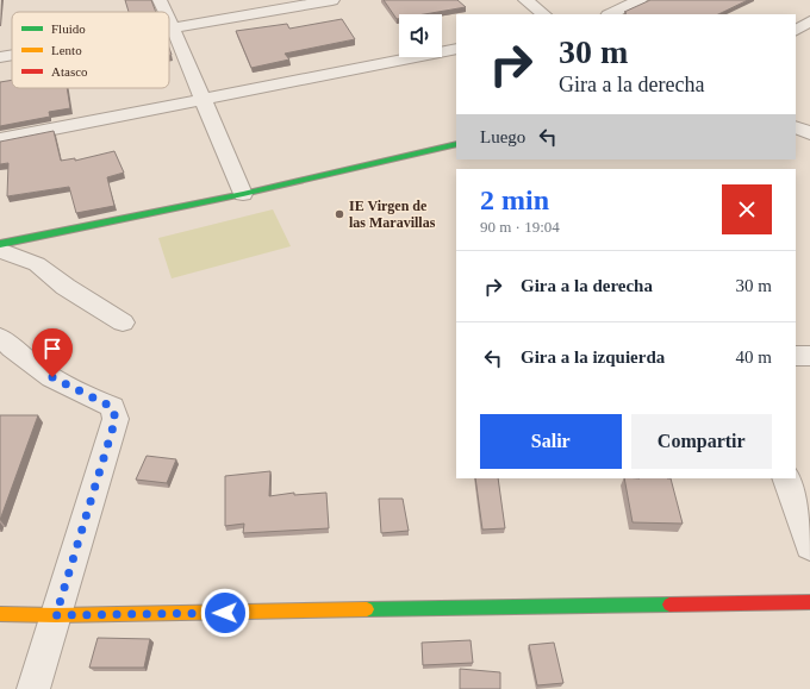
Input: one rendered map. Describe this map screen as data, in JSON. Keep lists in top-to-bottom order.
{
  "places": ["IE Virgen de las Maravillas"],
  "legend": ["Fluido", "Lento", "Atasco"],
  "page": {
    "turn": ["30 m", "Gira a la derecha"],
    "then": "Luego",
    "heading": ["2 min", "90 m · 19:04"],
    "list": [
      {
        "name": "Gira a la derecha",
        "value": "30 m"
      },
      {
        "name": "Gira a la izquierda",
        "value": "40 m"
      }
    ],
    "buttons": ["Salir", "Compartir"]
  }
}
